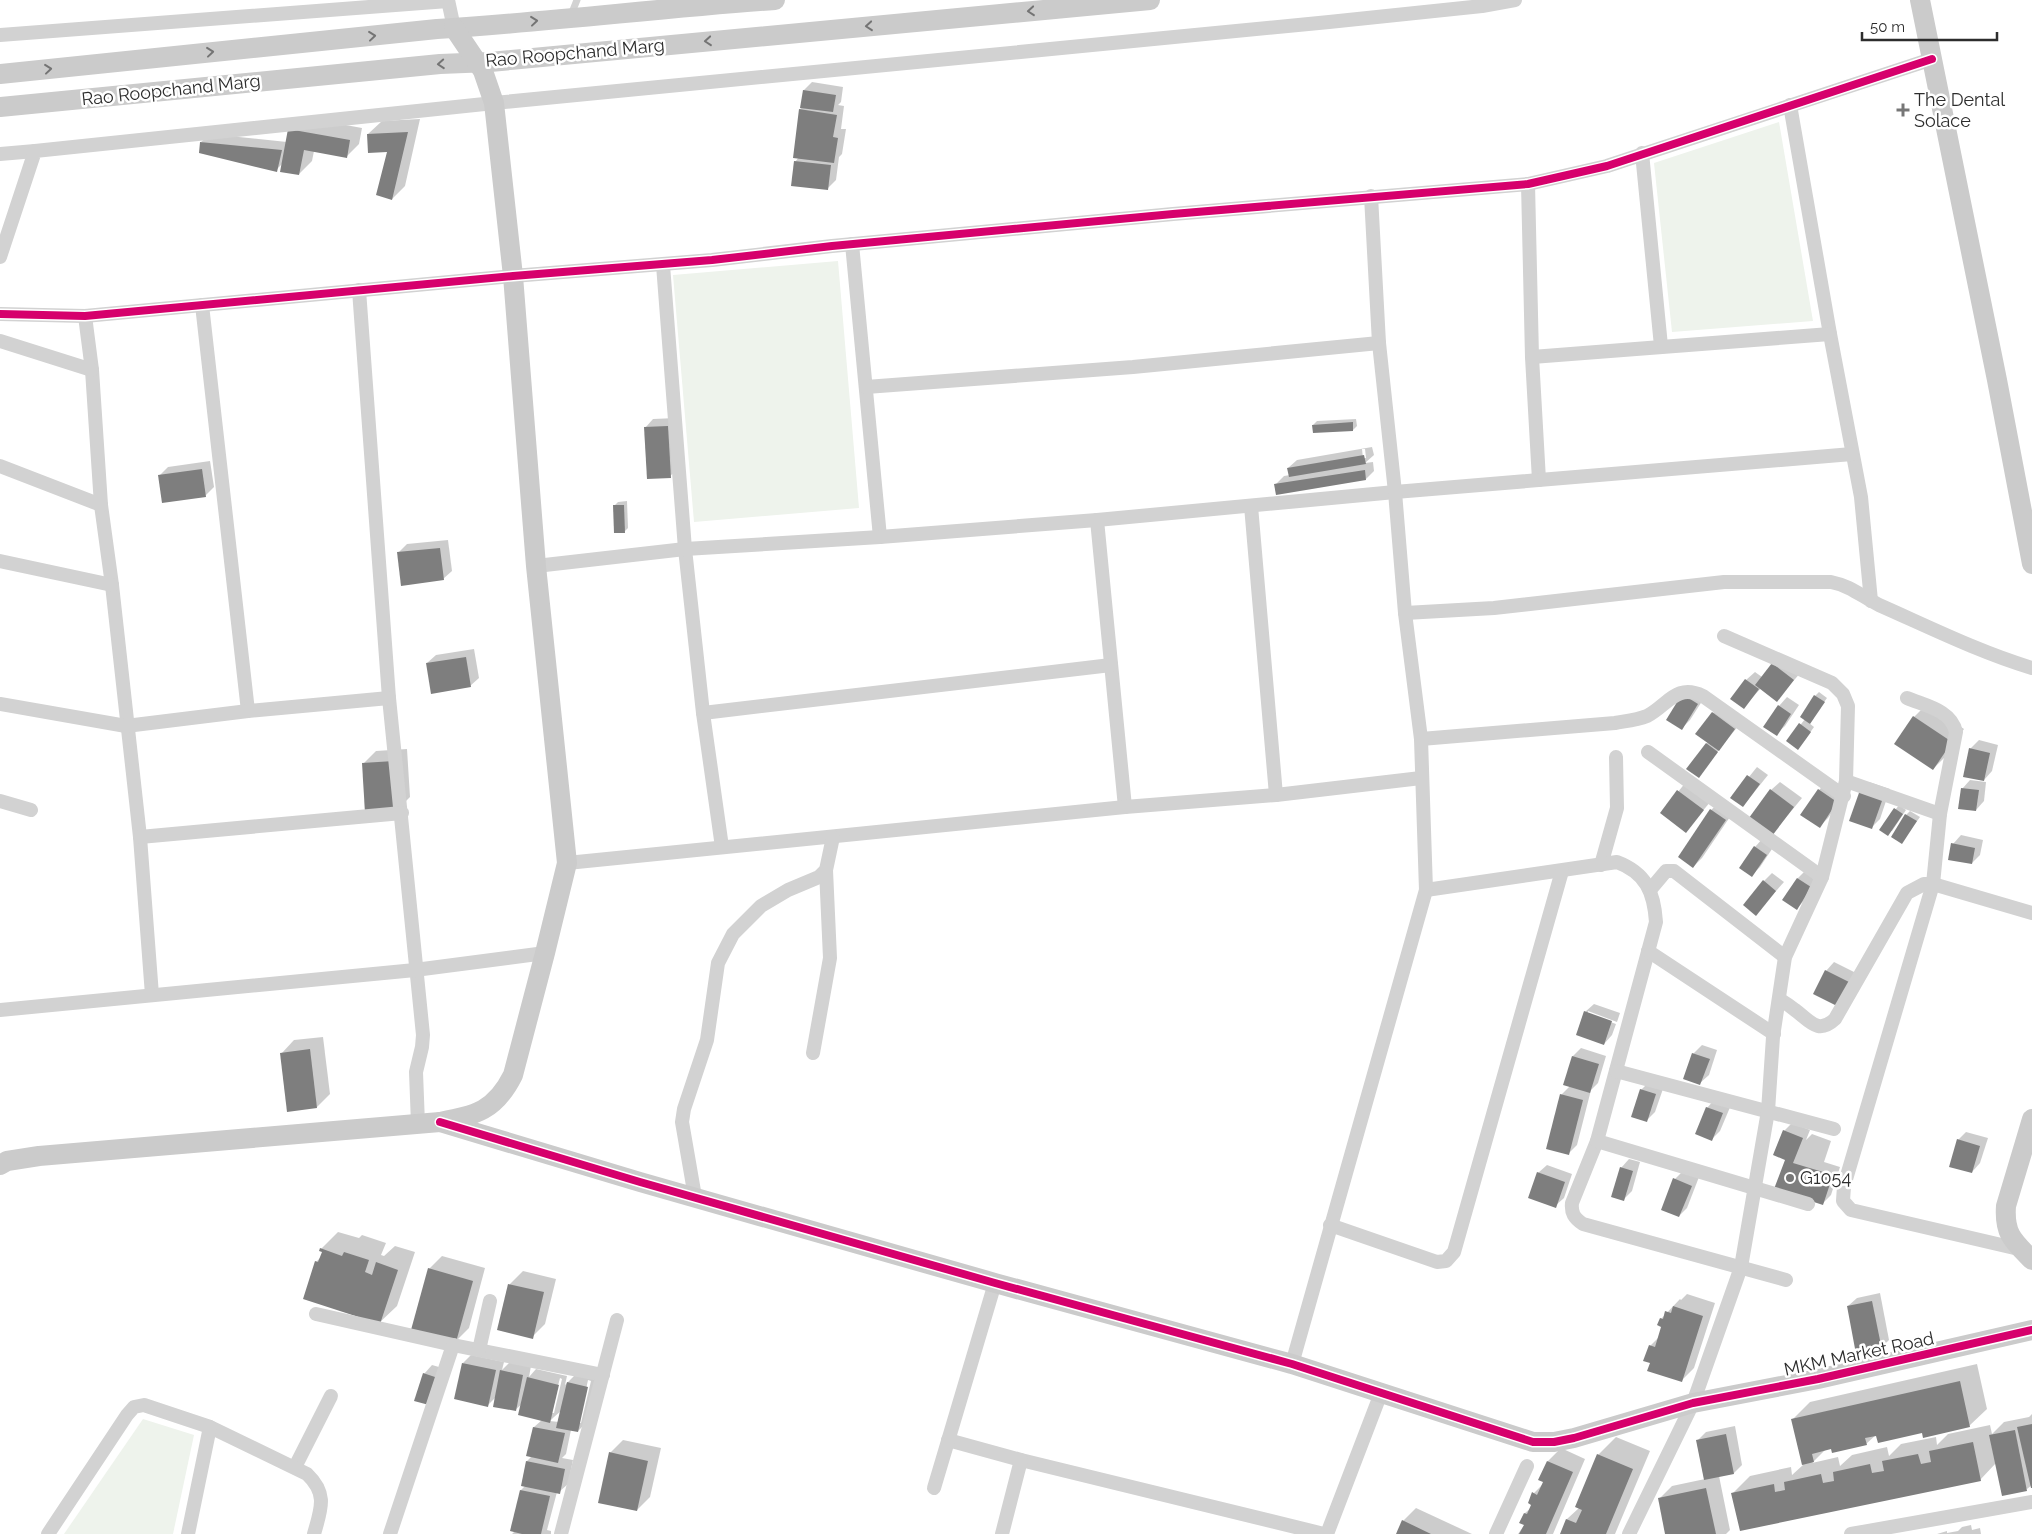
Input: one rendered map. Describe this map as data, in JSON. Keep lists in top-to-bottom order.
{
  "streets": {
    "street": ["Rao Roopchand Marg", "MKM Market Road"]
  },
  "places": {
    "health": ["The Dental Solace"],
    "other": ["G1054"]
  },
  "scale_bar": "50 m"
}
